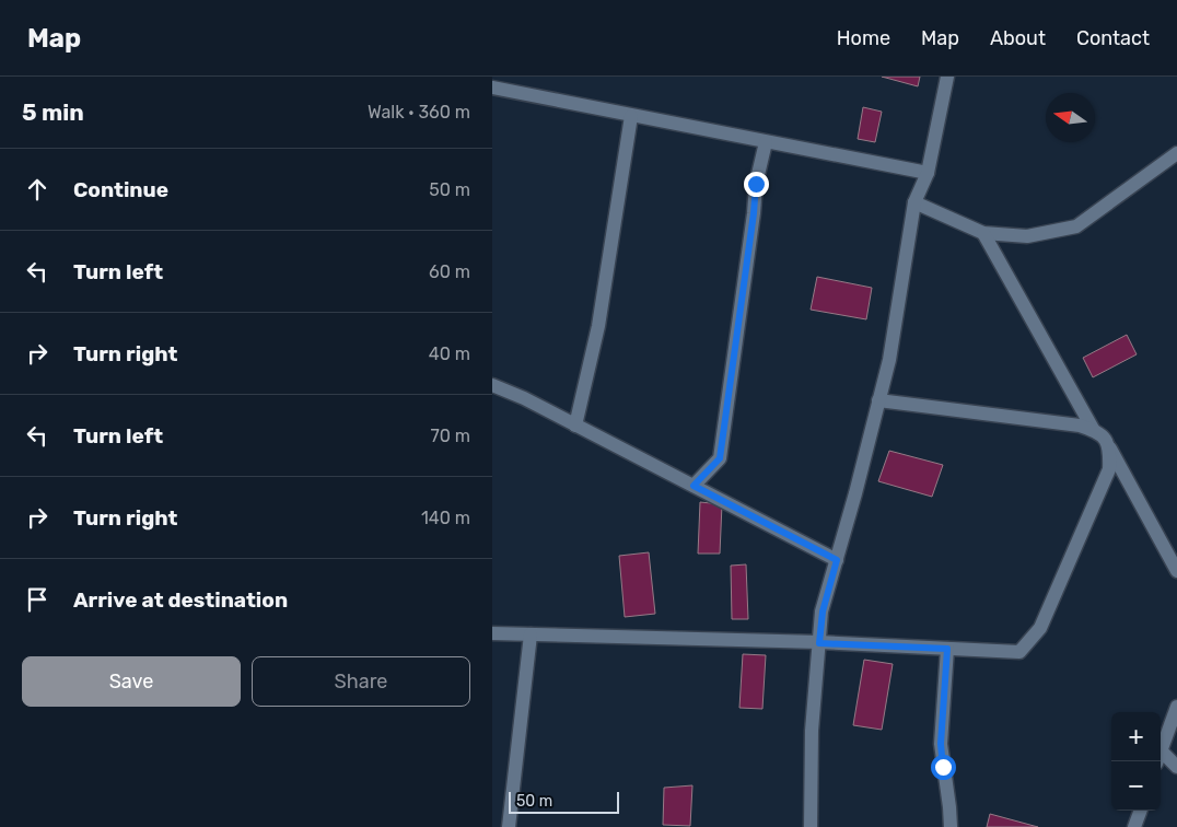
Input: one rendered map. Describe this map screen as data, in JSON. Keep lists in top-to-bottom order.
{
  "scale_bar": "50 m",
  "north": "left",
  "page": {
    "header": "Map",
    "nav": [
      "Home",
      "Map",
      "About",
      "Contact"
    ],
    "heading": ["5 min", "Walk · 360 m"],
    "list": [
      ["Continue", "50 m"],
      ["Turn left", "60 m"],
      ["Turn right", "40 m"],
      ["Turn left", "70 m"],
      ["Turn right", "140 m"],
      "Arrive at destination"
    ],
    "buttons": ["Save", "Share"],
    "map_buttons": ["+", "−"],
    "scale": "50 m"
  }
}
